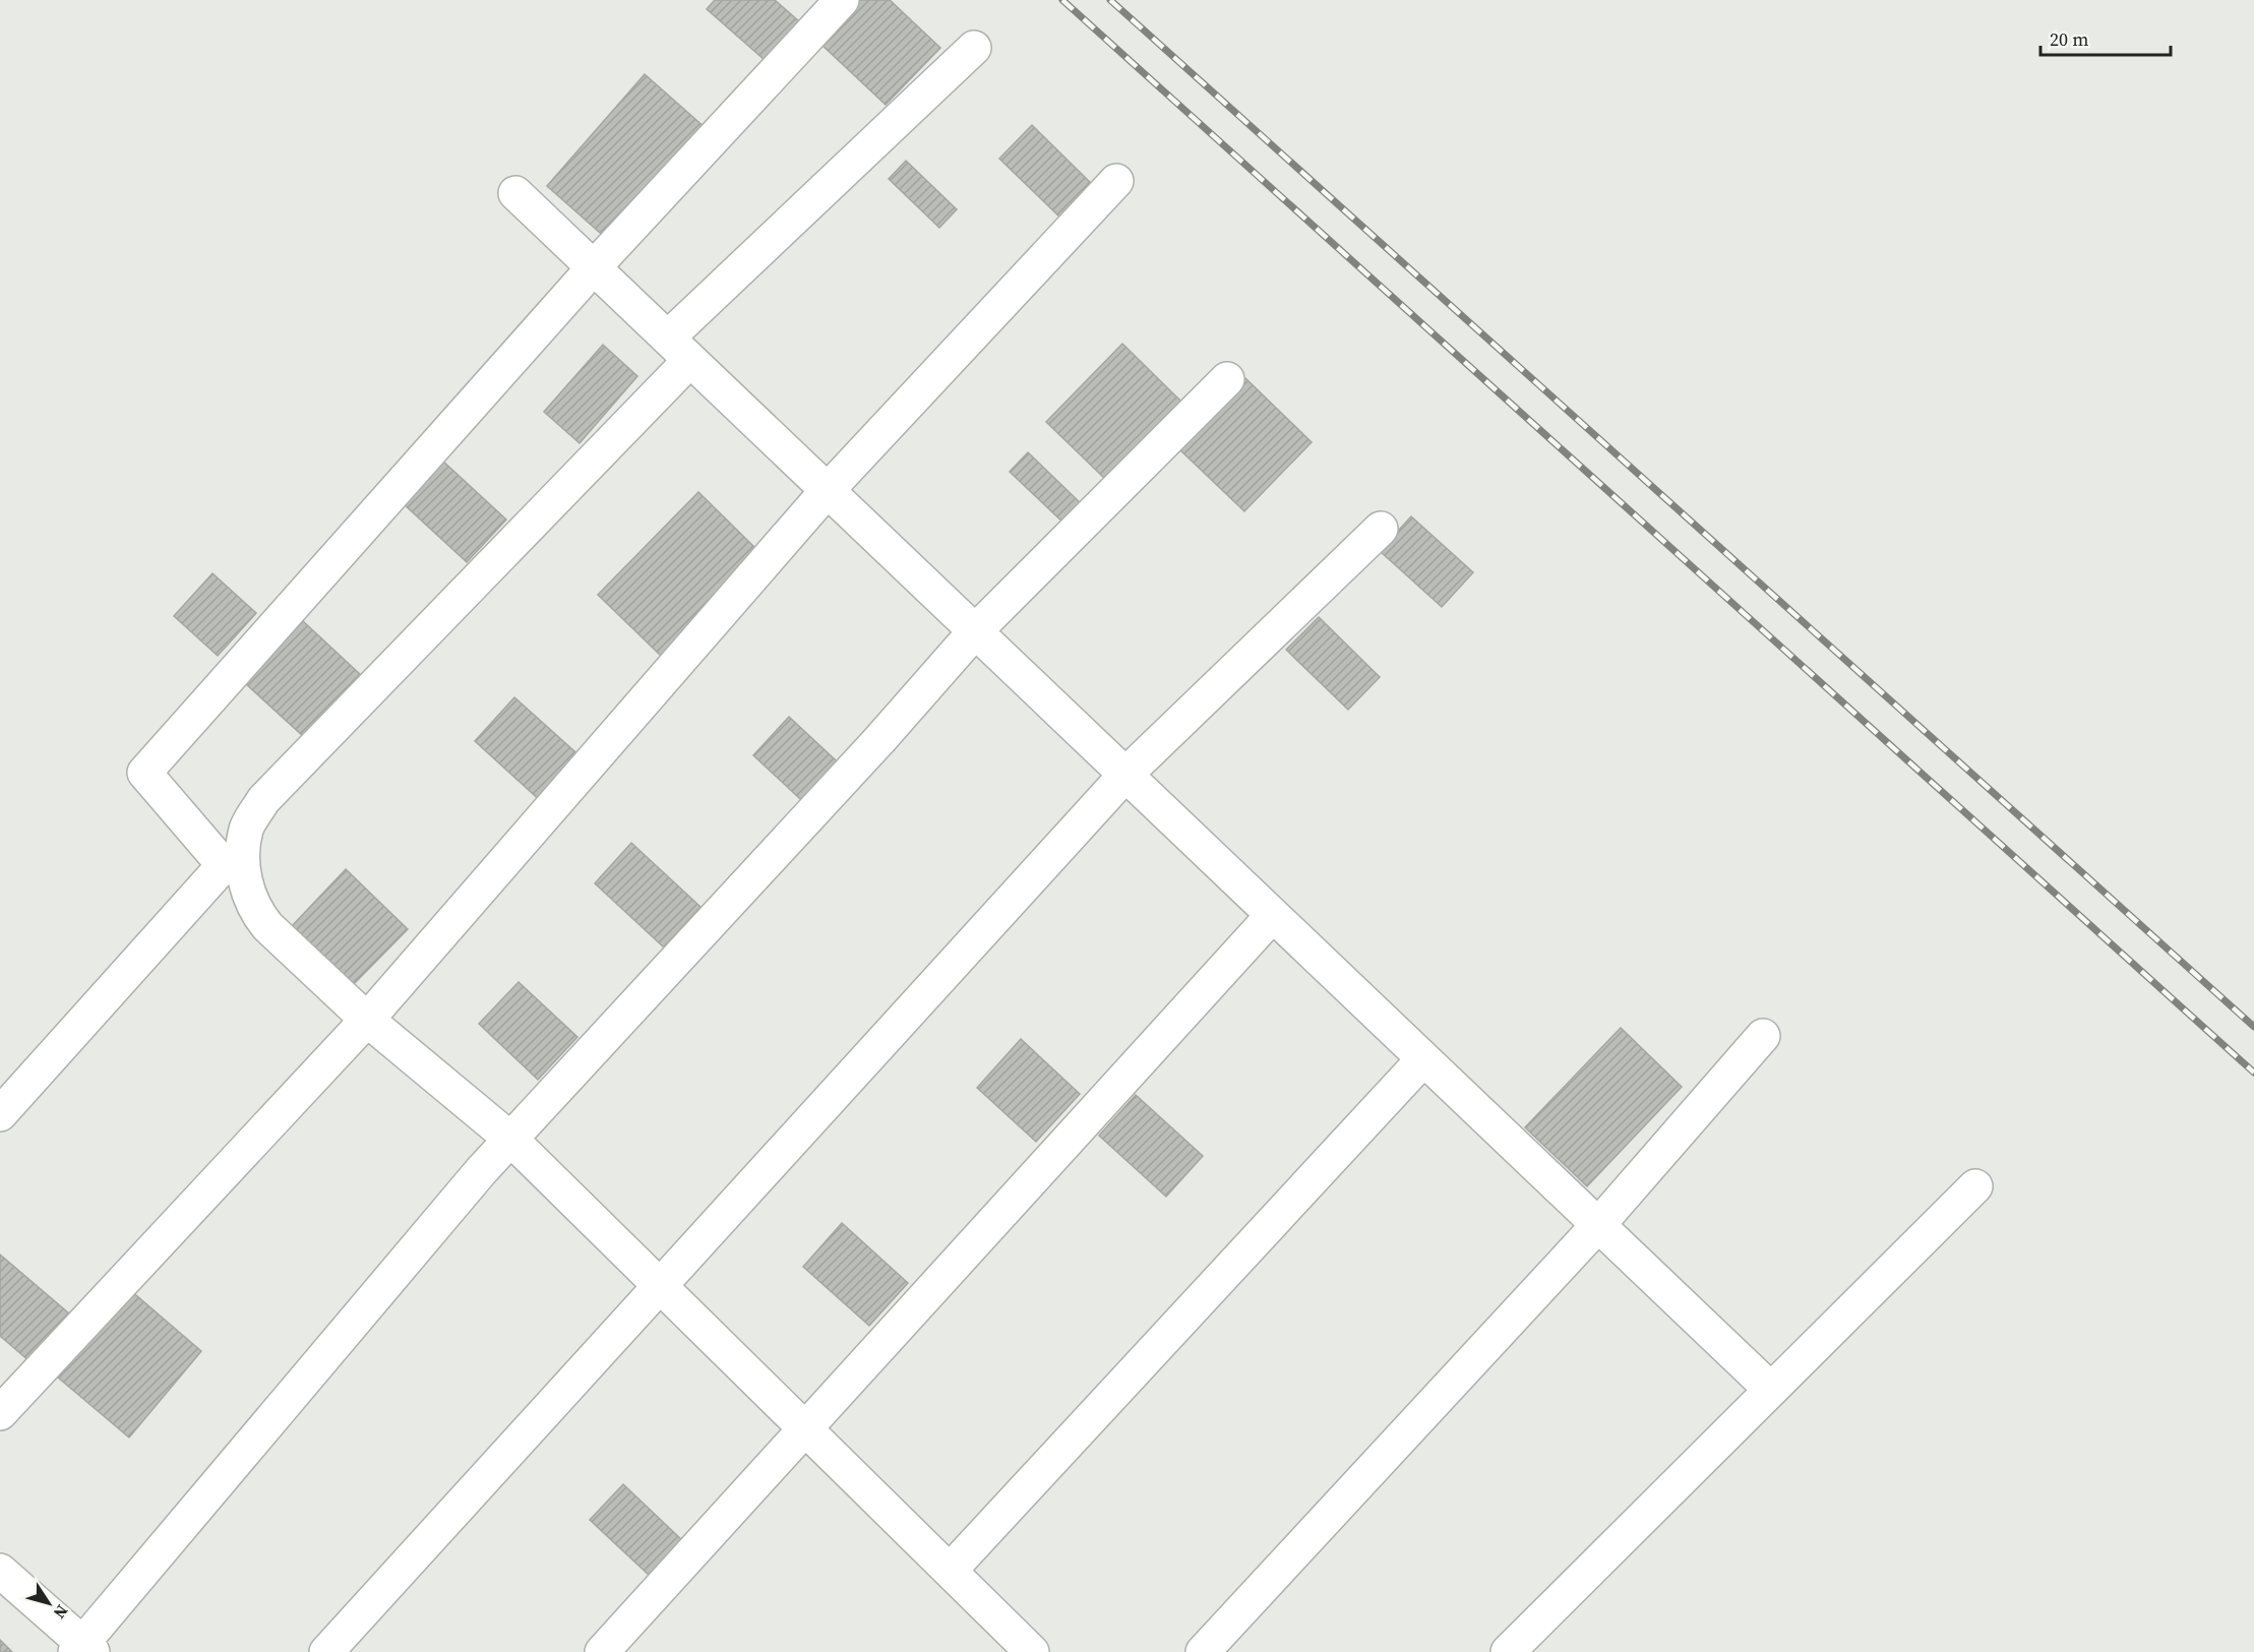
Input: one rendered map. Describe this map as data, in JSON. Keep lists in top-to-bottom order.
{
  "scale_bar": "20 m",
  "north": "bottom right"
}
